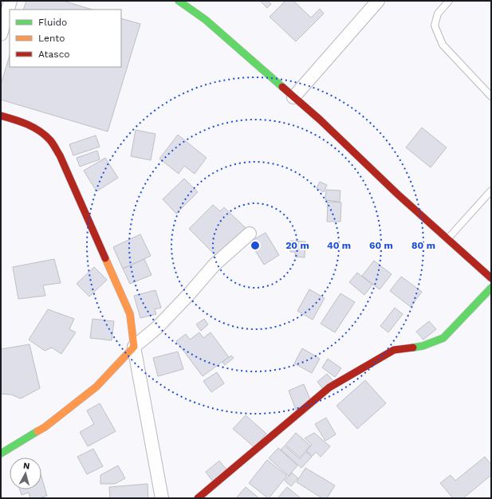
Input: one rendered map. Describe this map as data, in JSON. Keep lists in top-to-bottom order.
{
  "legend": ["Fluido", "Lento", "Atasco"],
  "north": "top",
  "rings": [
    "20 m",
    "40 m",
    "60 m",
    "80 m"
  ]
}
